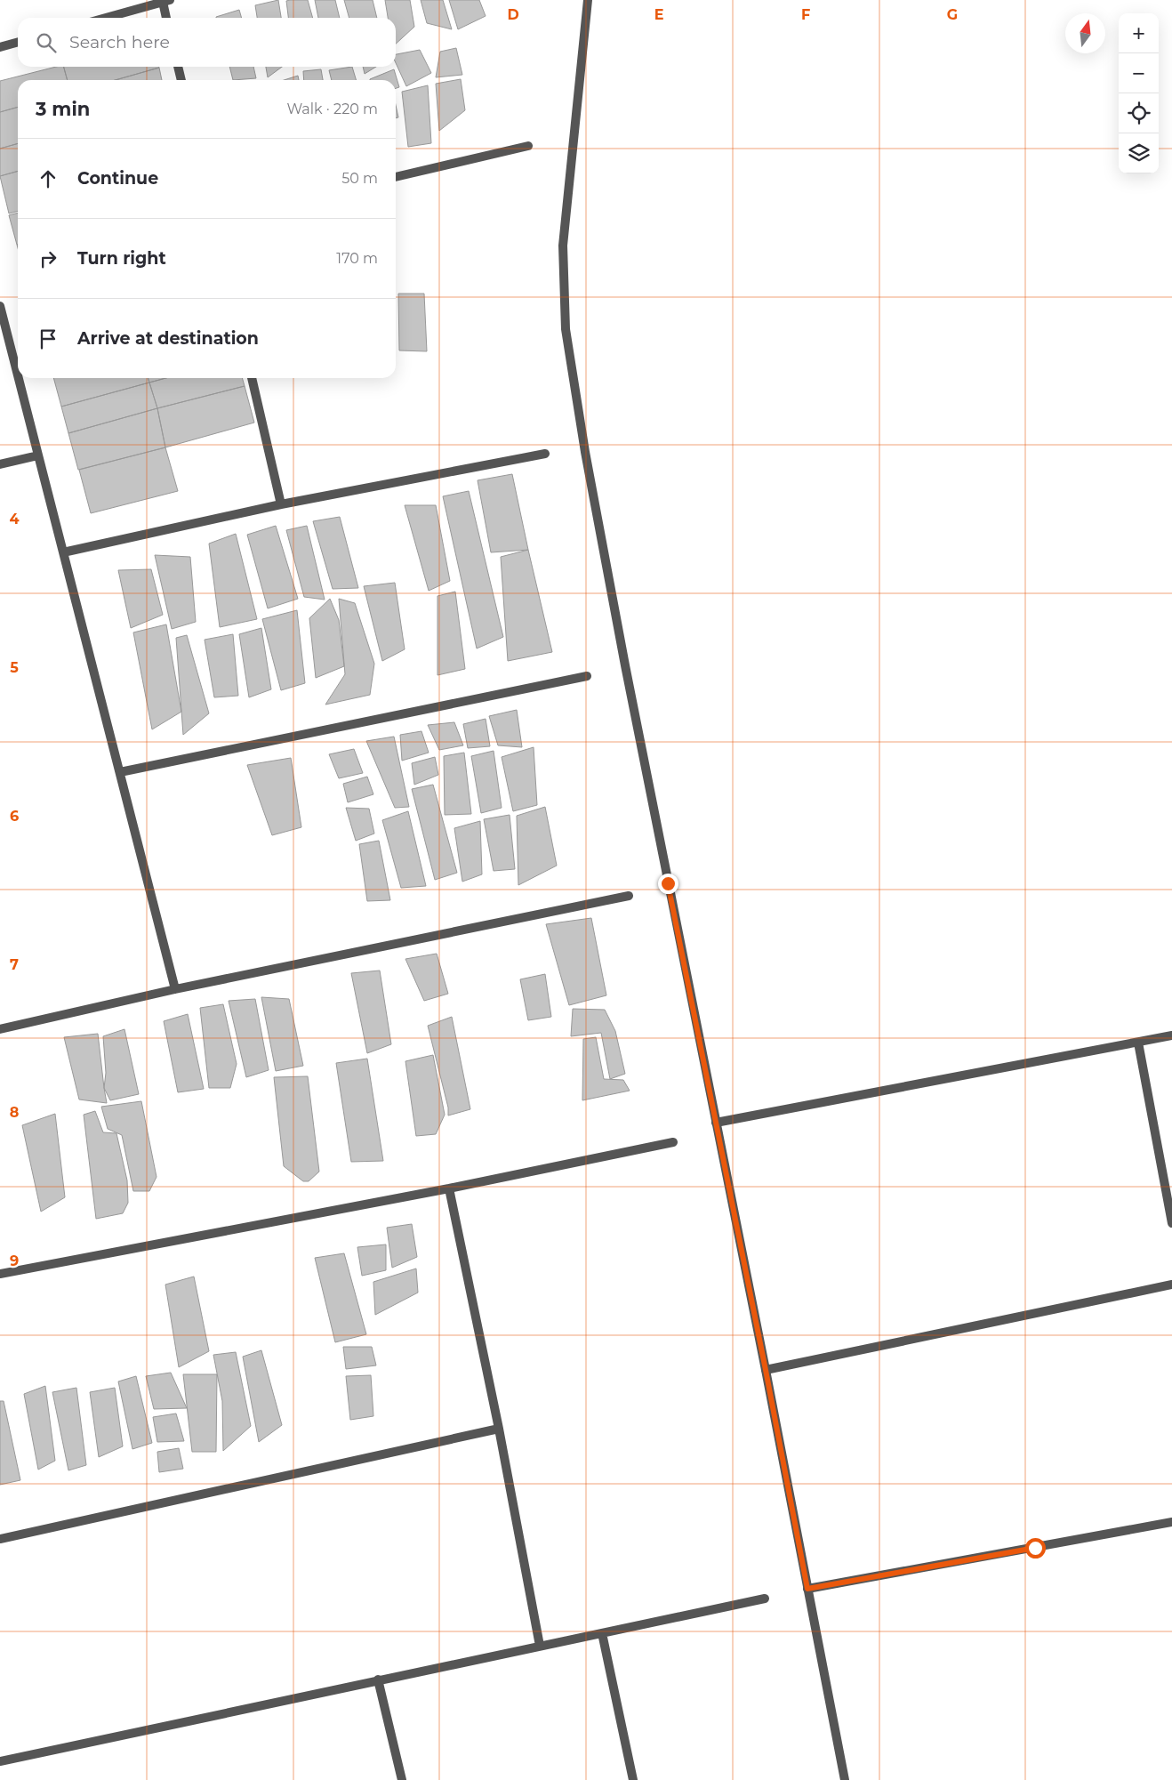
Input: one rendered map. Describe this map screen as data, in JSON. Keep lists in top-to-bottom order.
{
  "north": "top",
  "page": {
    "map_buttons": ["+", "−"],
    "search": "Search here",
    "heading": ["3 min", "Walk · 220 m"],
    "list": [
      ["Continue", "50 m"],
      ["Turn right", "170 m"],
      "Arrive at destination"
    ]
  },
  "grid": {
    "columns": [
      "D",
      "E",
      "F",
      "G"
    ],
    "rows": [
      "4",
      "5",
      "6",
      "7",
      "8",
      "9"
    ]
  }
}
